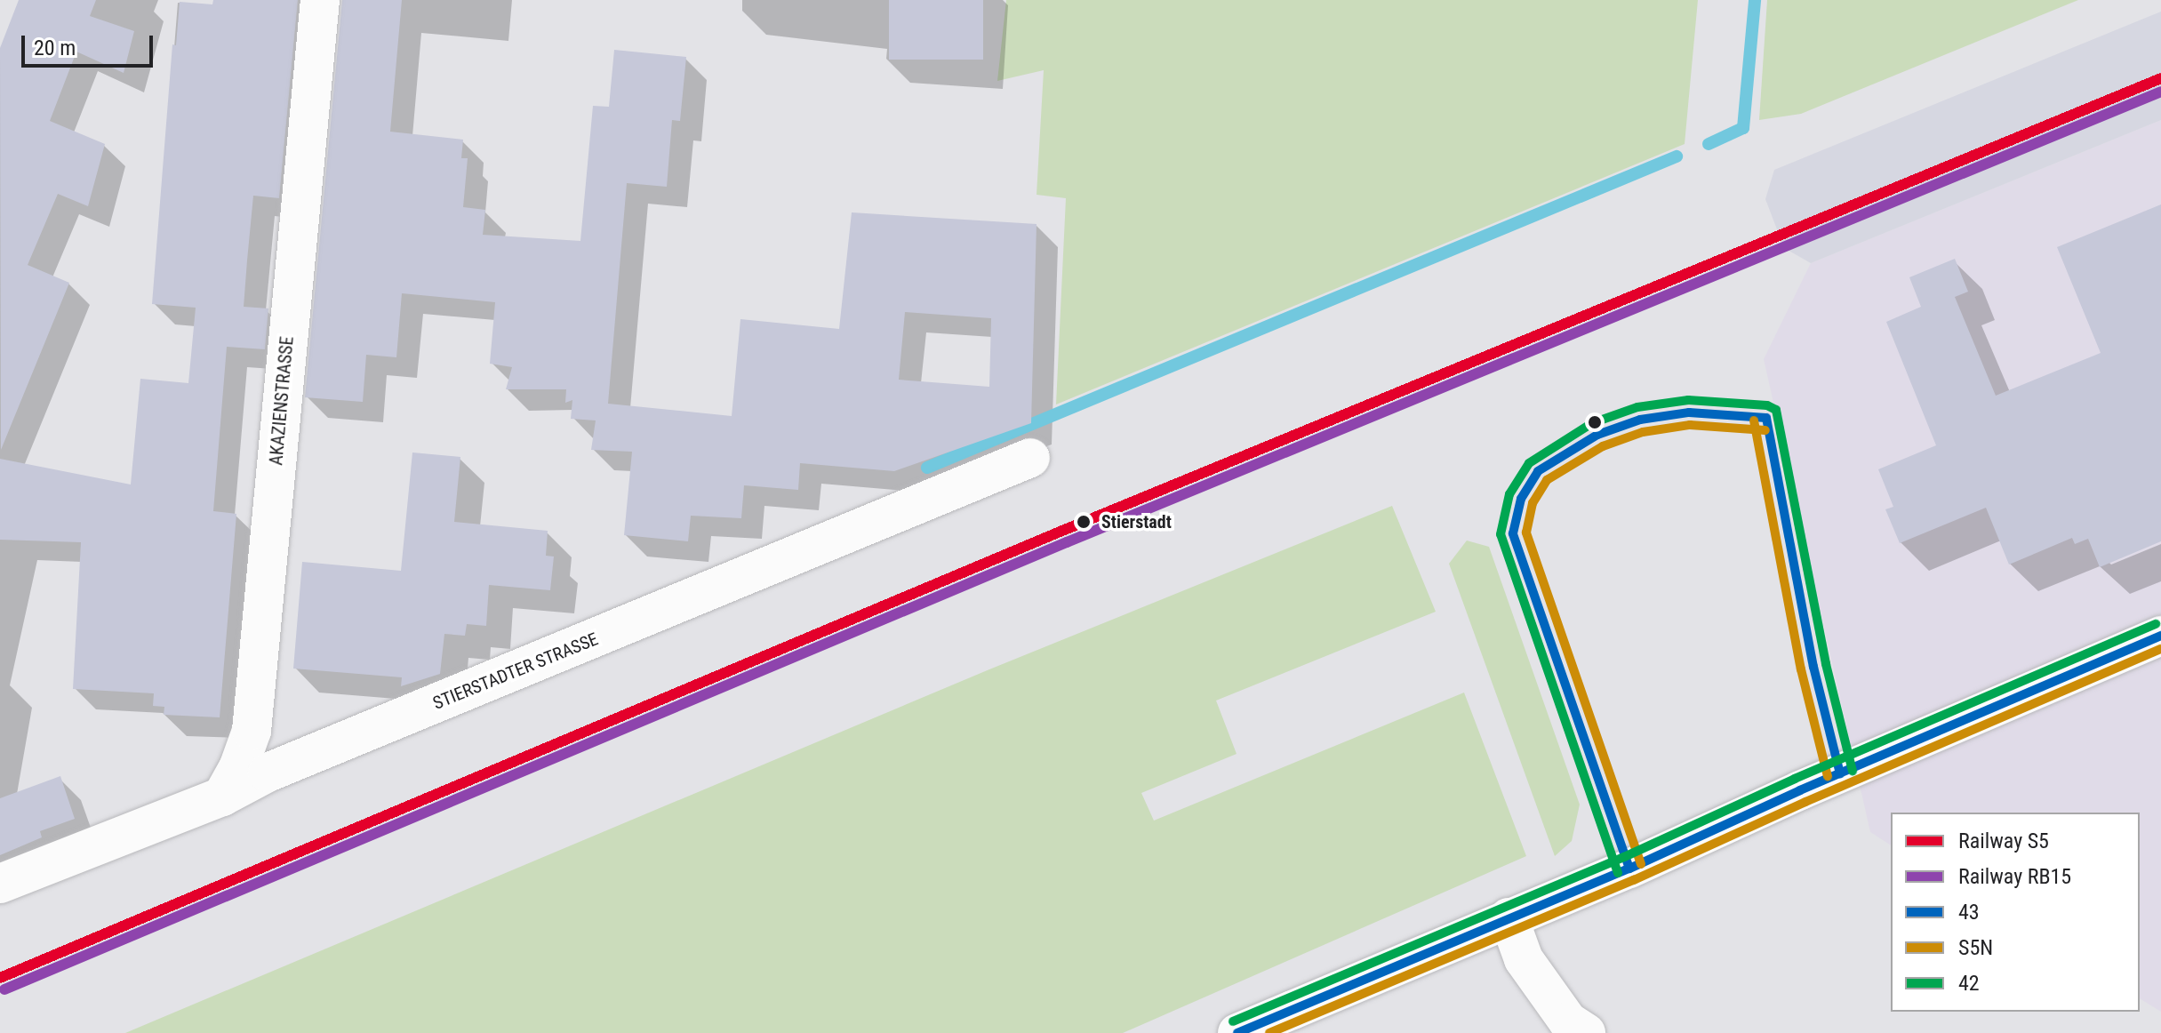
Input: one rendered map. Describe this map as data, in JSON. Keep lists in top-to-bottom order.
{
  "streets": {
    "street": ["AKAZIENSTRASSE", "STIERSTADTER STRASSE"]
  },
  "crossings": [
    ["AKAZIENSTRASSE", "STIERSTADTER STRASSE"]
  ],
  "places": ["Stierstadt"],
  "lines": [
    "rail line S5",
    "rail line RB15",
    "transit line 42",
    "transit line 43",
    "transit line S5N"
  ],
  "legend": [
    "Railway S5",
    "Railway RB15",
    "43",
    "S5N",
    "42"
  ],
  "scale_bar": "20 m"
}
